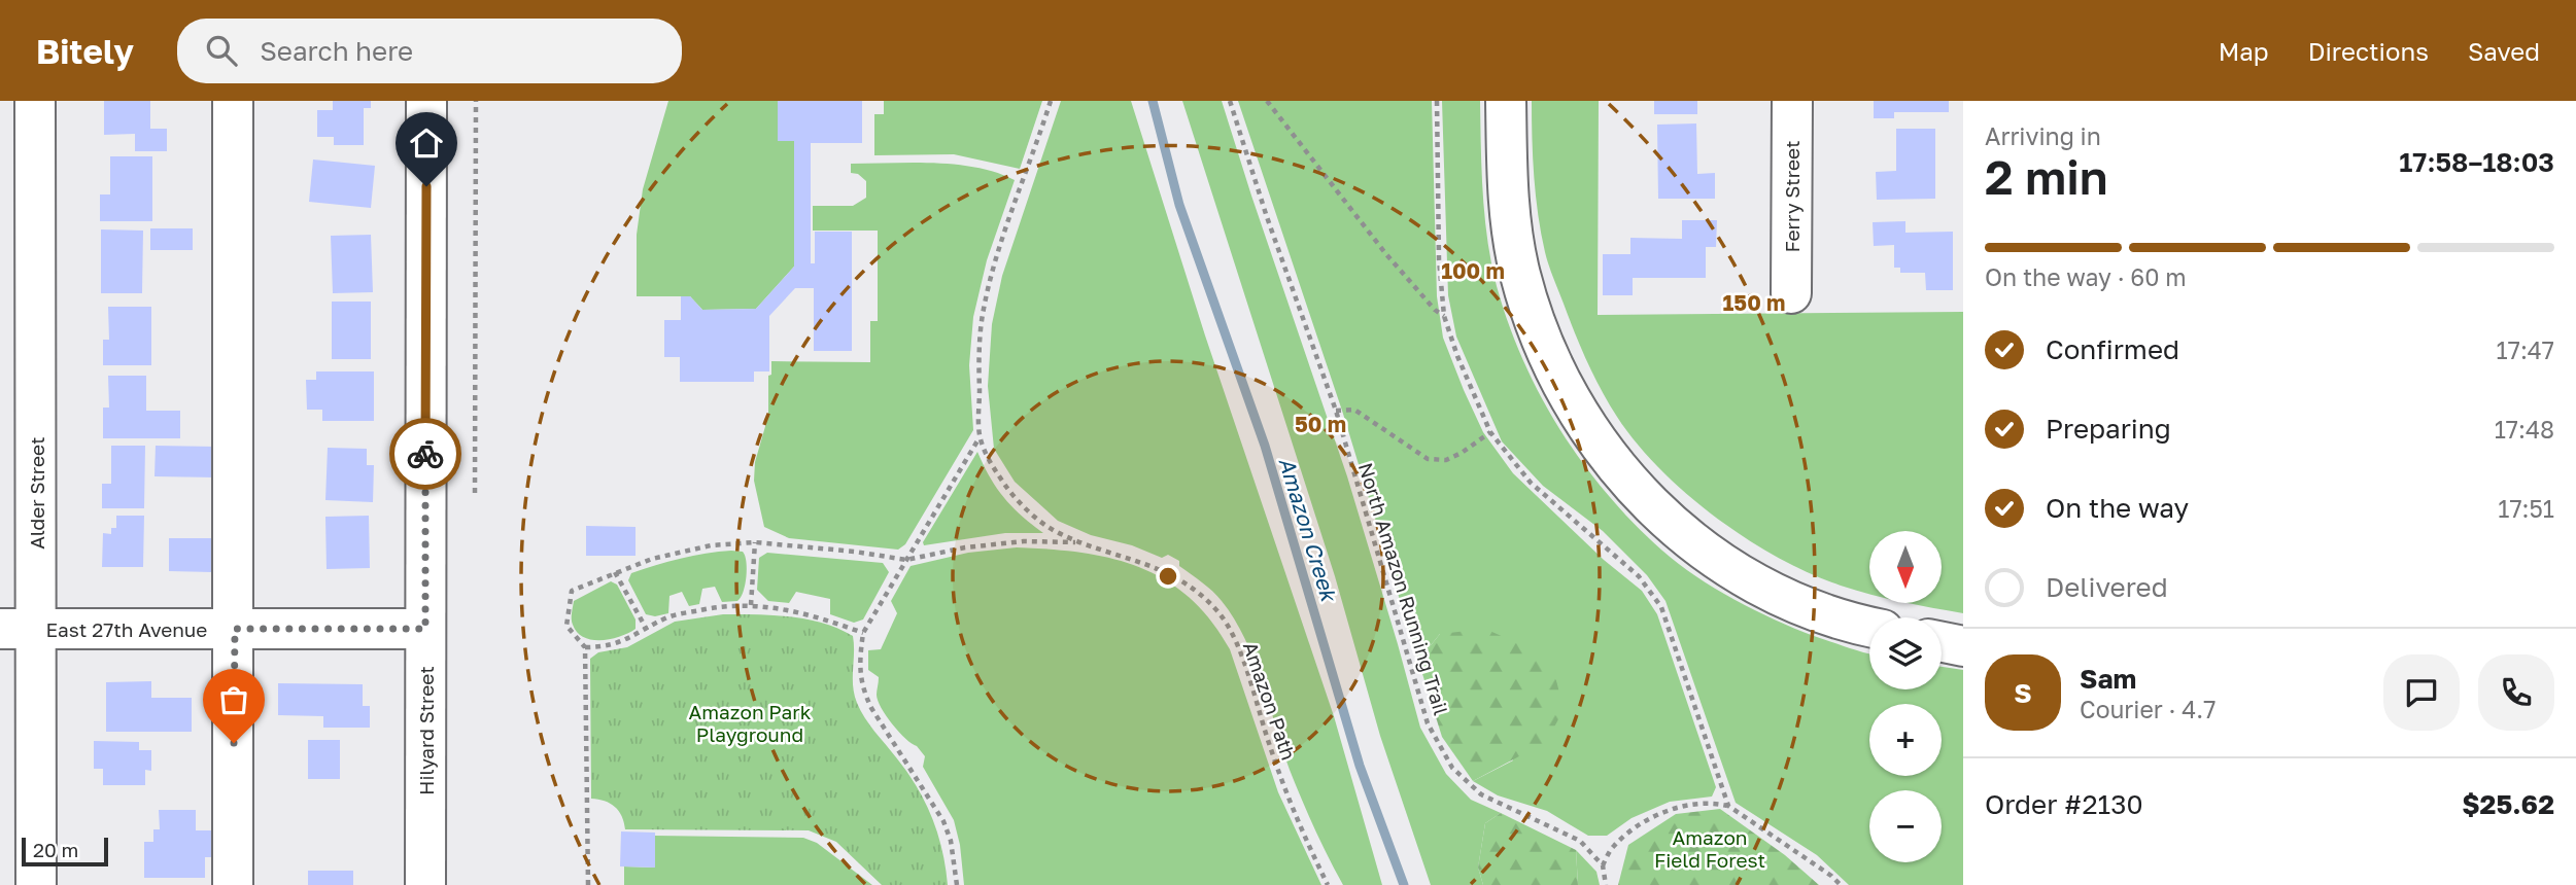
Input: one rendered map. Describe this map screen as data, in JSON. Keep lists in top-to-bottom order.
{
  "streets": {
    "main road": [
      "Ferry Street",
      "Alder Street",
      "East 27th Avenue",
      "Hilyard Street"
    ],
    "path": ["North Amazon Running Trail", "Amazon Path"]
  },
  "crossings": [
    ["Alder Street", "East 27th Avenue"],
    ["East 27th Avenue", "Hilyard Street"]
  ],
  "water": ["Amazon Creek"],
  "parks": ["Amazon Park Playground", "Amazon Field Forest"],
  "scale_bar": "20 m",
  "north": "bottom",
  "page": {
    "header": "Bitely",
    "search": "Search here",
    "nav": ["Map", "Directions", "Saved"],
    "heading": ["2 min", "Arriving in", "17:58–18:03"],
    "panel": [
      "Sam",
      "Courier · 4.7",
      "Order #2130",
      "$25.62"
    ],
    "bar": "On the way · 60 m",
    "list": [
      ["Confirmed", "17:47"],
      ["Preparing", "17:48"],
      ["On the way", "17:51"],
      "Delivered"
    ],
    "map_buttons": ["+", "−"],
    "round": "S",
    "scale": "20 m"
  },
  "rings": ["100 m", "150 m", "50 m"]
}
